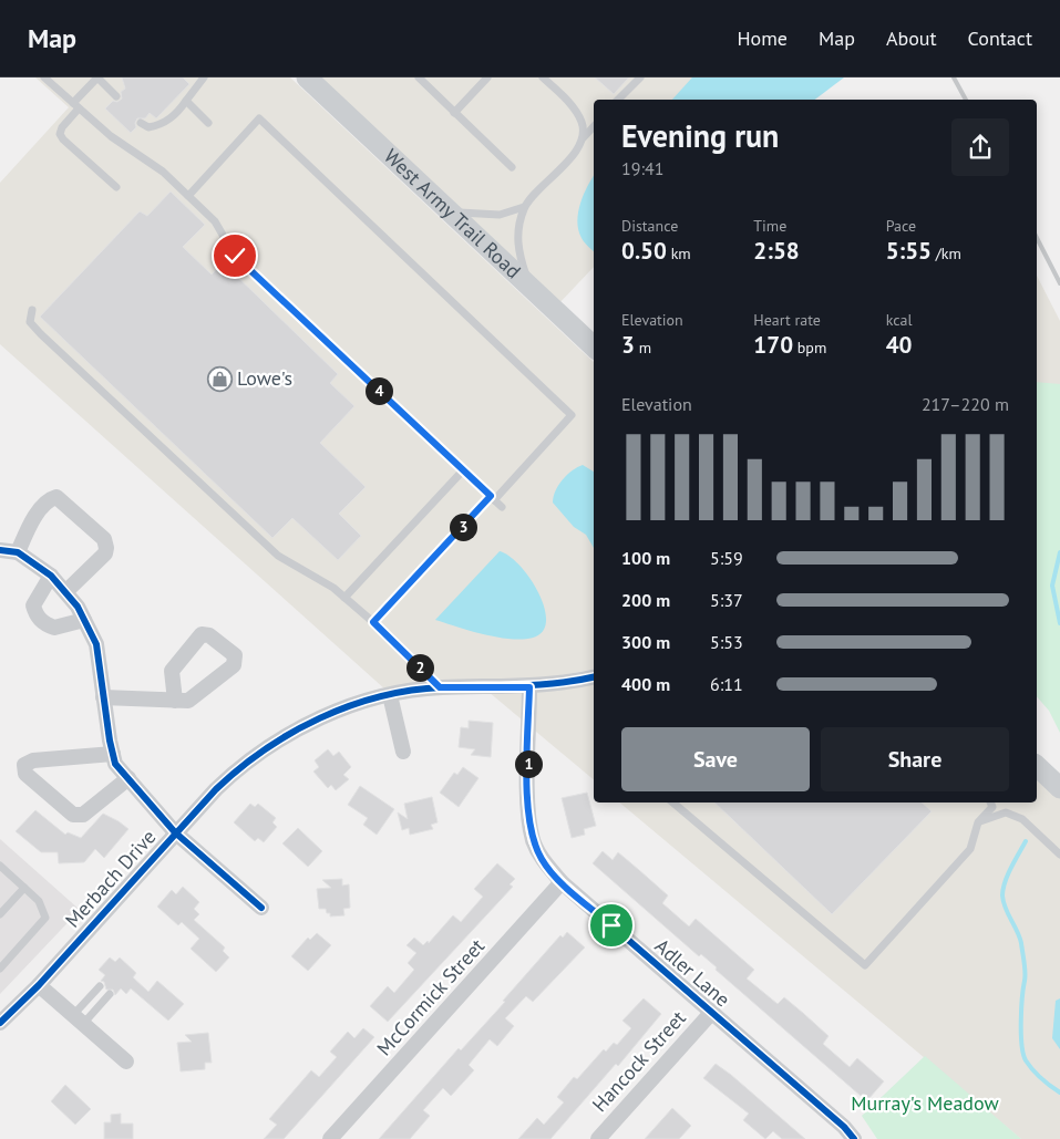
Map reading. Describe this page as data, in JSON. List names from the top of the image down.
{
  "streets": {
    "main road": ["West Army Trail Road"],
    "street": [
      "Merbach Drive",
      "Adler Lane",
      "McCormick Street",
      "Hancock Street"
    ]
  },
  "crossings": [
    ["Merbach Drive", "Adler Lane"],
    ["Adler Lane", "McCormick Street"],
    ["Adler Lane", "Hancock Street"]
  ],
  "parks": ["Murray's Meadow"],
  "places": {
    "shop": ["Lowe's"]
  },
  "page": {
    "header": "Map",
    "nav": [
      "Home",
      "Map",
      "About",
      "Contact"
    ],
    "heading": ["Evening run", "19:41"],
    "stats": [
      ["Distance", "0.50 km"],
      ["Time", "2:58"],
      ["Pace", "5:55 /km"],
      ["Elevation", "3 m"],
      ["Heart rate", "170 bpm"],
      ["kcal", "40"]
    ],
    "pins": [
      "4",
      "3",
      "2",
      "1"
    ],
    "chart": ["Elevation", "217–220 m"],
    "list": [
      {
        "name": "100 m",
        "note": "5:59"
      },
      {
        "name": "200 m",
        "note": "5:37"
      },
      {
        "name": "300 m",
        "note": "5:53"
      },
      {
        "name": "400 m",
        "note": "6:11"
      }
    ],
    "buttons": ["Save", "Share"]
  }
}
